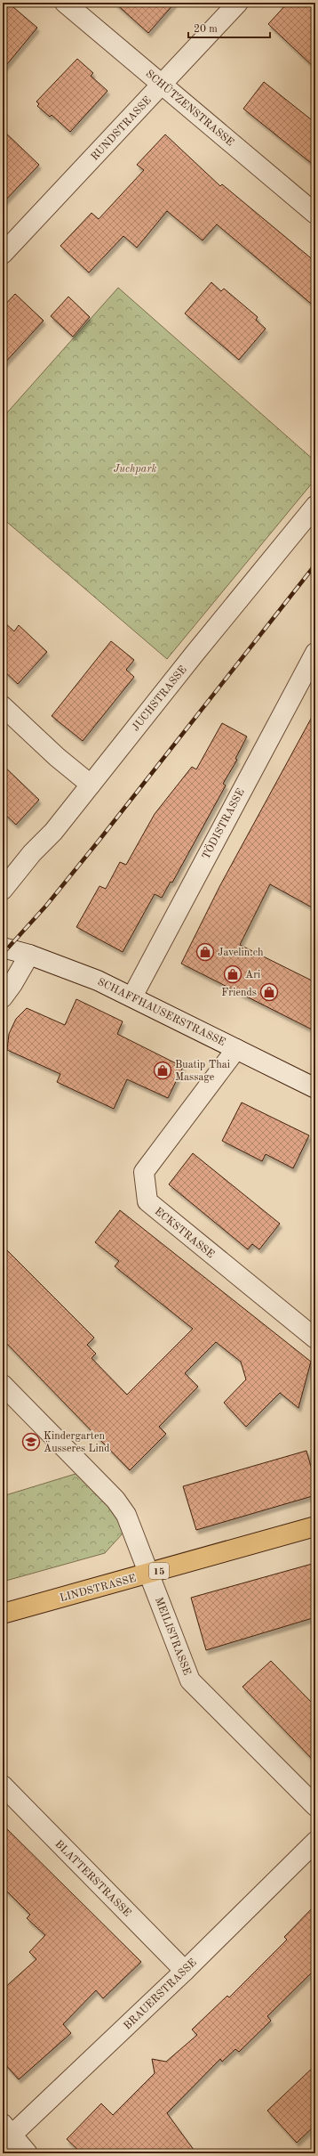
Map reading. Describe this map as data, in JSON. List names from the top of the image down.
{
  "streets": {
    "main road": ["15", "LINDSTRASSE"],
    "street": [
      "SCHÜTZENSTRASSE",
      "RUNDSTRASSE",
      "JUCHSTRASSE",
      "TÖDISTRASSE",
      "SCHAFFHAUSERSTRASSE",
      "ECKSTRASSE",
      "MEILISTRASSE",
      "BLATTERSTRASSE",
      "BRAUERSTRASSE"
    ]
  },
  "crossings": [
    ["SCHÜTZENSTRASSE", "RUNDSTRASSE"],
    ["TÖDISTRASSE", "SCHAFFHAUSERSTRASSE"],
    ["SCHAFFHAUSERSTRASSE", "ECKSTRASSE"],
    ["LINDSTRASSE", "MEILISTRASSE"],
    ["BLATTERSTRASSE", "BRAUERSTRASSE"]
  ],
  "parks": ["Juchpark"],
  "places": {
    "shop": [
      "Javelin.ch",
      "Ari",
      "Friends",
      "Buatip Thai Massage"
    ],
    "school or university": ["Kindergarten Äusseres Lind"]
  },
  "scale_bar": "20 m"
}
